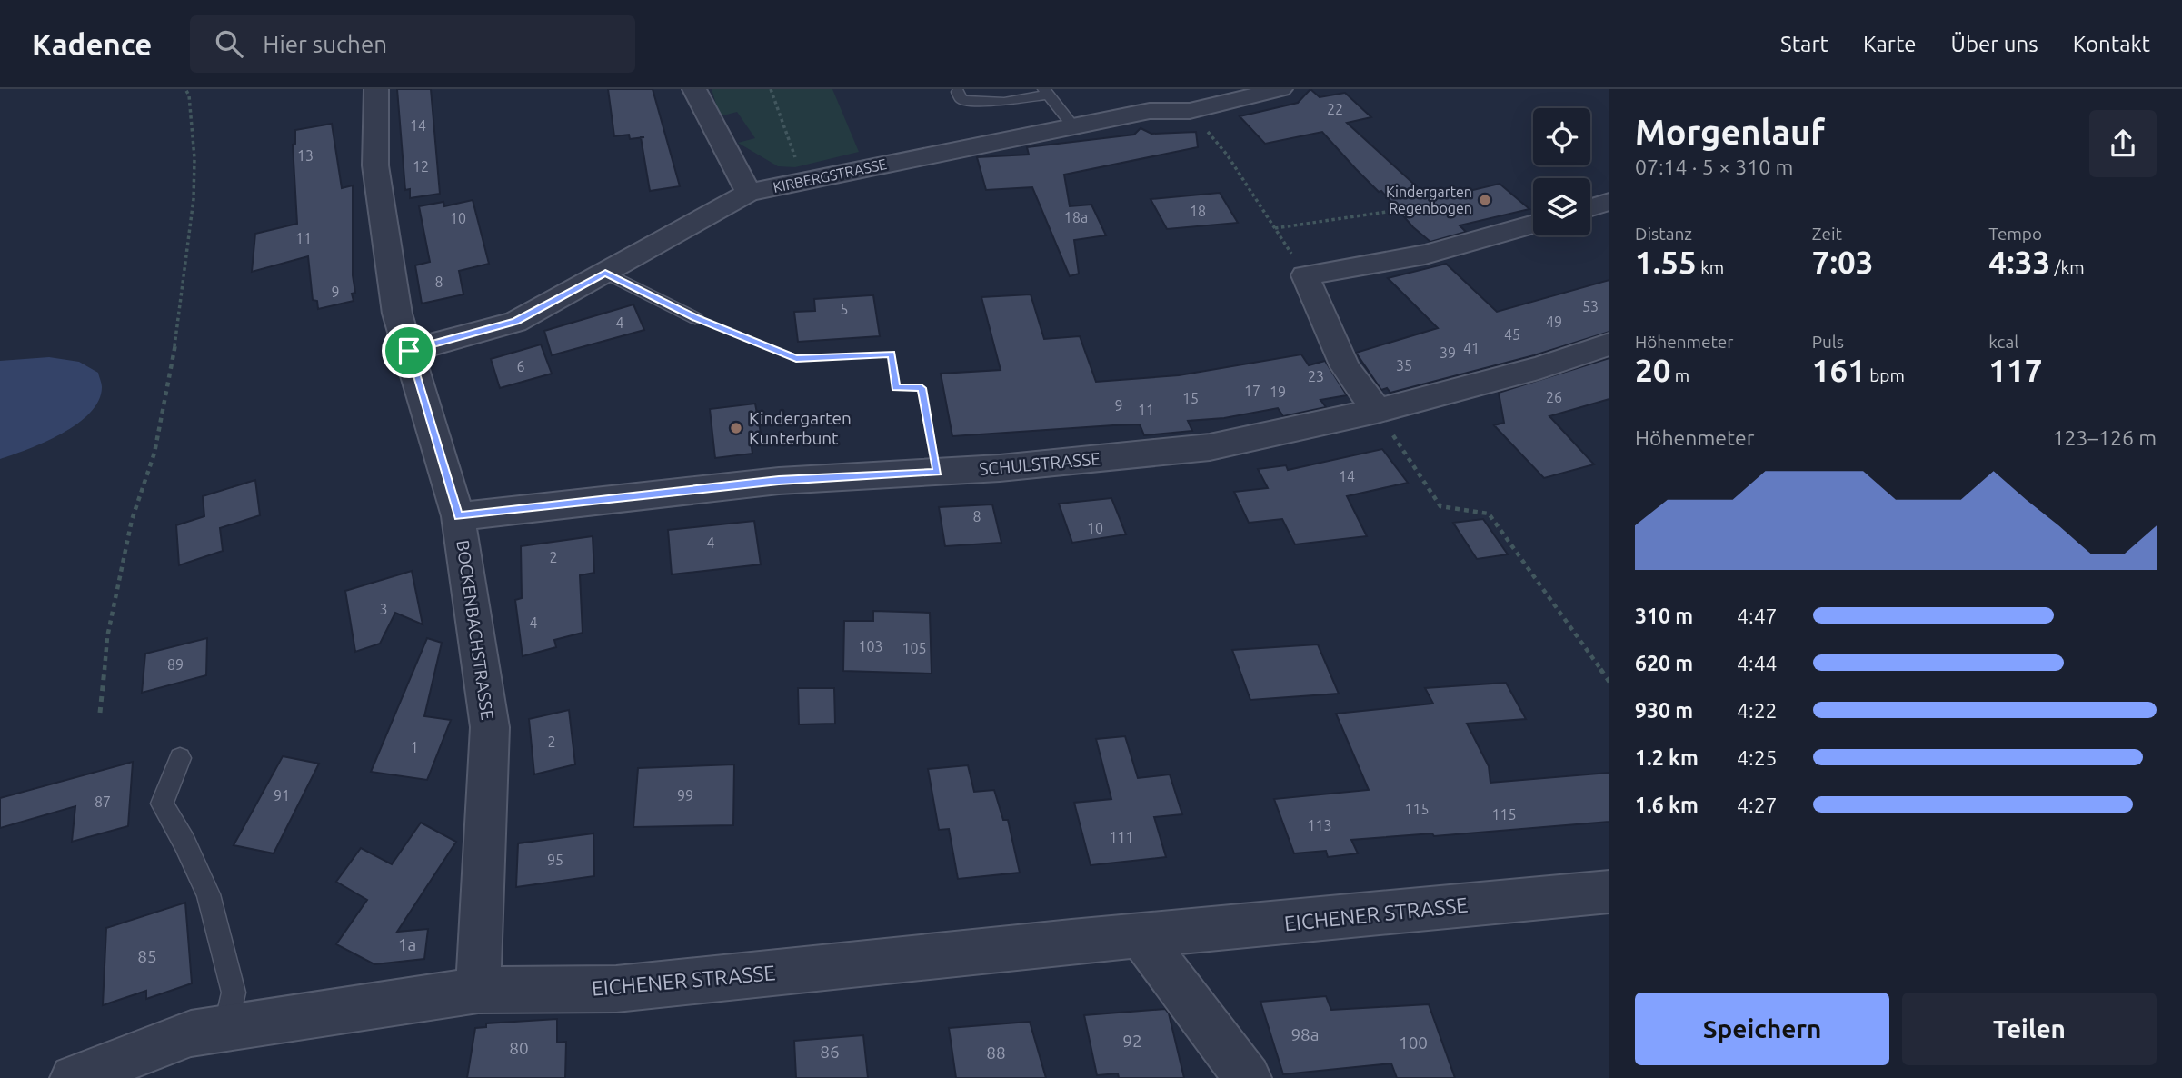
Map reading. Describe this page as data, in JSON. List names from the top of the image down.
{
  "streets": {
    "street": [
      "KIRBERGSTRASSE",
      "SCHULSTRASSE",
      "BOCKENBACHSTRASSE",
      "EICHENER STRASSE"
    ]
  },
  "crossings": [
    ["KIRBERGSTRASSE", "BOCKENBACHSTRASSE"],
    ["SCHULSTRASSE", "BOCKENBACHSTRASSE"],
    ["BOCKENBACHSTRASSE", "EICHENER STRASSE"]
  ],
  "places": ["Kindergarten Regenbogen", "Kindergarten Kunterbunt"],
  "house_numbers": [
    "22",
    "14",
    "13",
    "12",
    "18",
    "18a",
    "10",
    "11",
    "8",
    "9",
    "53",
    "5",
    "49",
    "4",
    "45",
    "41",
    "39",
    "35",
    "6",
    "23",
    "17",
    "19",
    "26",
    "15",
    "9",
    "11",
    "14",
    "8",
    "10",
    "4",
    "2",
    "3",
    "4",
    "103",
    "105",
    "89",
    "2",
    "1",
    "91",
    "99",
    "87",
    "115",
    "115",
    "113",
    "111",
    "95",
    "1a",
    "85",
    "98a",
    "92",
    "100",
    "80",
    "86",
    "88"
  ],
  "page": {
    "header": "Kadence",
    "search": "Hier suchen",
    "nav": [
      "Start",
      "Karte",
      "Über uns",
      "Kontakt"
    ],
    "heading": ["Morgenlauf", "07:14 · 5 × 310 m"],
    "stats": [
      ["Distanz", "1.55 km"],
      ["Zeit", "7:03"],
      ["Tempo", "4:33 /km"],
      ["Höhenmeter", "20 m"],
      ["Puls", "161 bpm"],
      ["kcal", "117"]
    ],
    "chart": ["Höhenmeter", "123–126 m"],
    "list": [
      {
        "name": "310 m",
        "note": "4:47"
      },
      {
        "name": "620 m",
        "note": "4:44"
      },
      {
        "name": "930 m",
        "note": "4:22"
      },
      {
        "name": "1.2 km",
        "note": "4:25"
      },
      {
        "name": "1.6 km",
        "note": "4:27"
      }
    ],
    "buttons": ["Speichern", "Teilen"]
  }
}
